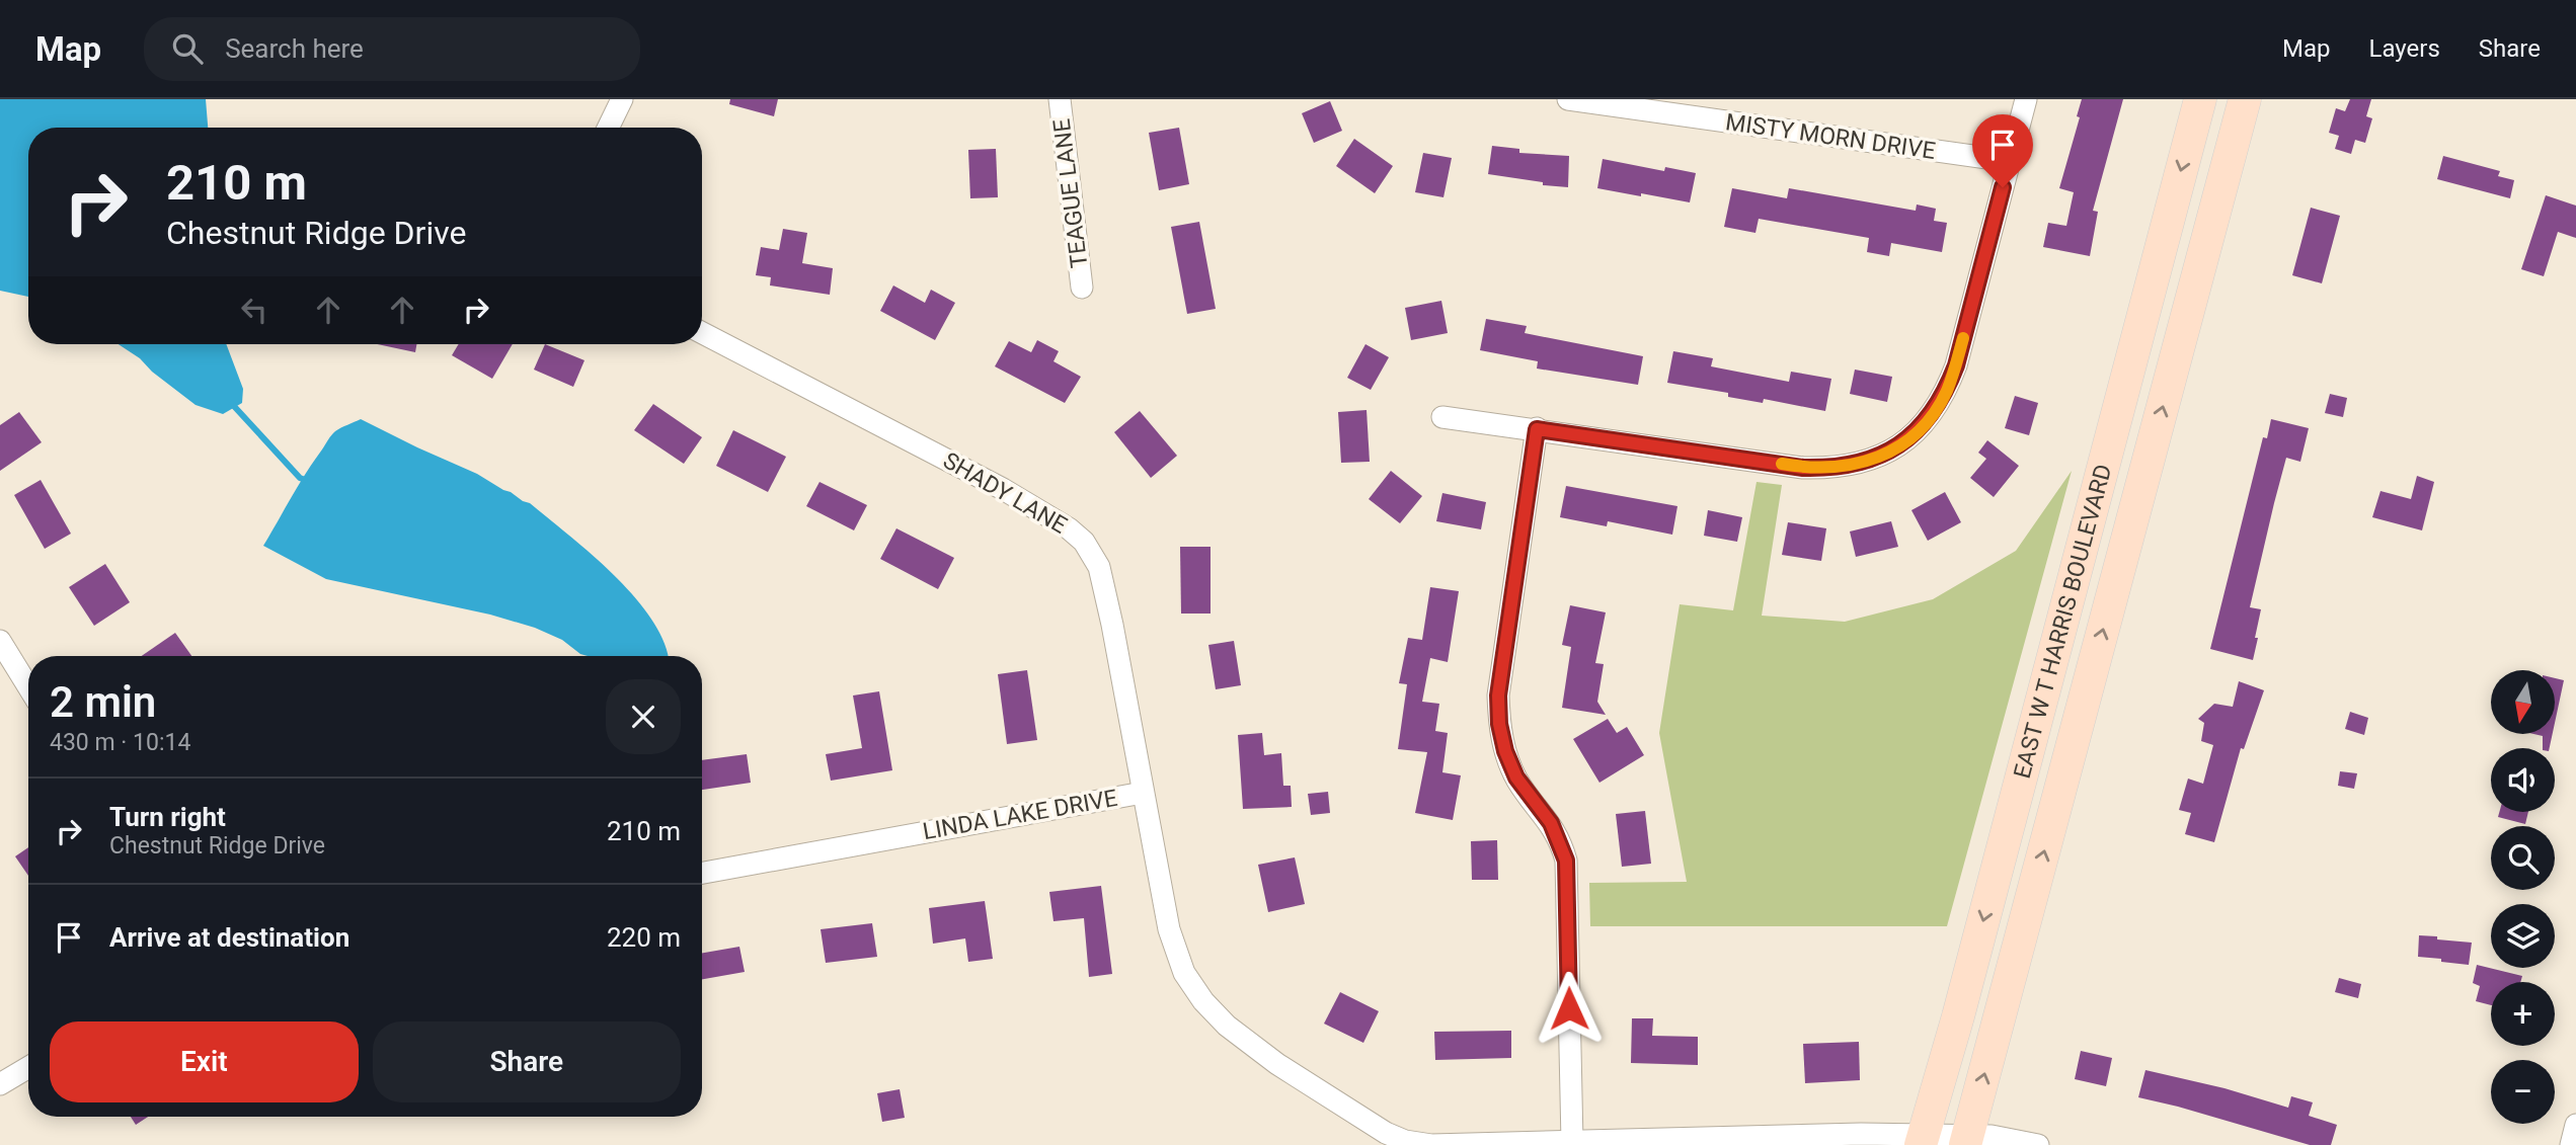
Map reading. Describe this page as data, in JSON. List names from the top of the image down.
{
  "streets": {
    "main road": ["EAST W T HARRIS BOULEVARD"],
    "street": [
      "MISTY MORN DRIVE",
      "TEAGUE LANE",
      "SHADY LANE",
      "LINDA LAKE DRIVE"
    ]
  },
  "crossings": [
    ["SHADY LANE", "LINDA LAKE DRIVE"],
    ["EAST W T HARRIS BOULEVARD", "LINDA LAKE DRIVE"]
  ],
  "north": "bottom",
  "page": {
    "header": "Map",
    "search": "Search here",
    "nav": ["Map", "Layers", "Share"],
    "turn": ["210 m", "Chestnut Ridge Drive"],
    "heading": ["2 min", "430 m · 10:14"],
    "map_buttons": ["+", "−"],
    "list": [
      {
        "name": "Turn right",
        "note": "Chestnut Ridge Drive",
        "value": "210 m"
      },
      {
        "name": "Arrive at destination",
        "value": "220 m"
      }
    ],
    "buttons": ["Exit", "Share"]
  }
}
